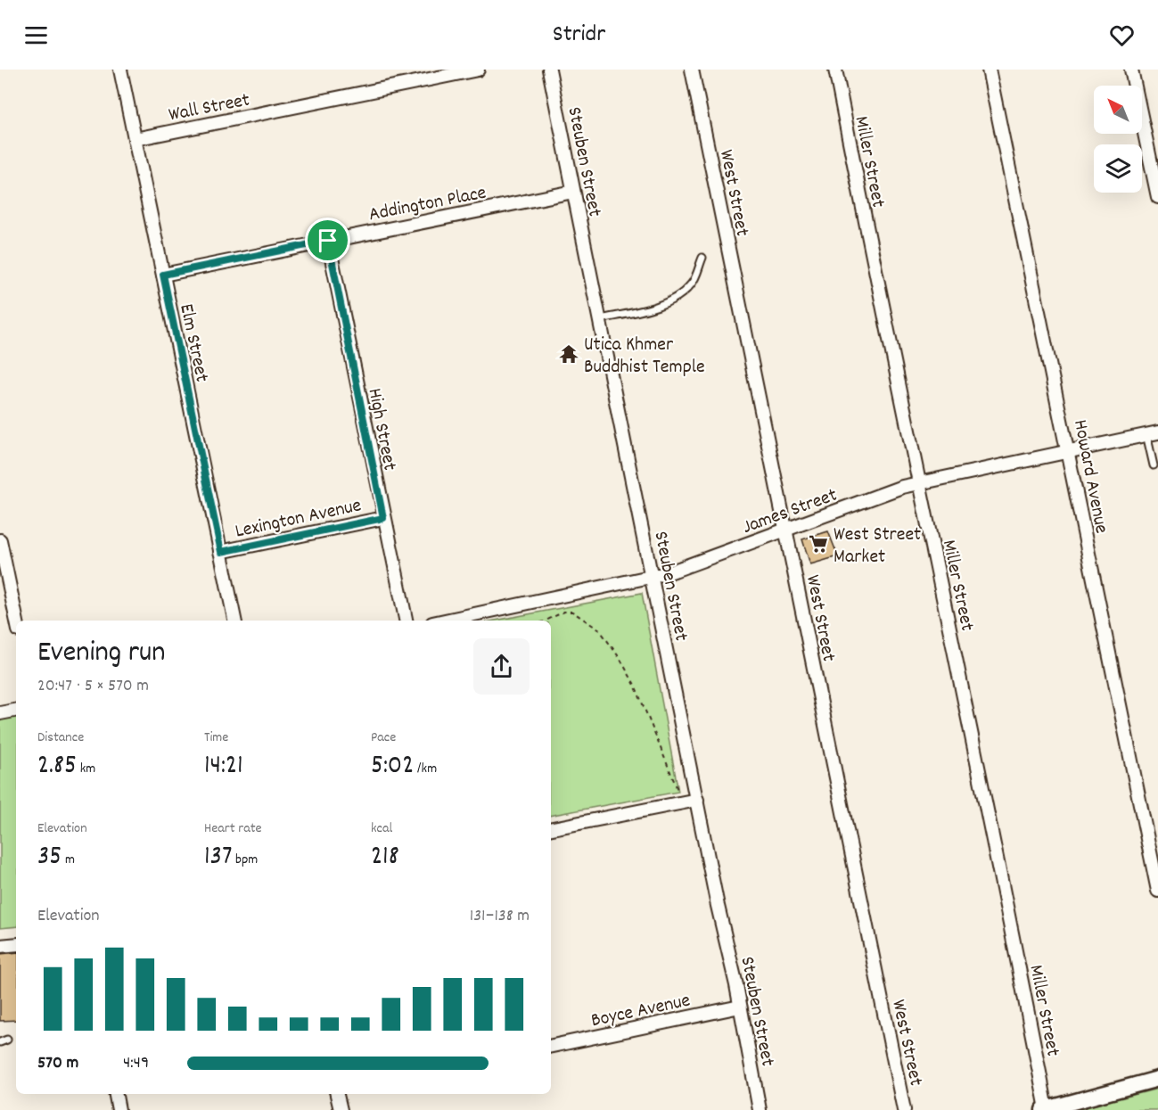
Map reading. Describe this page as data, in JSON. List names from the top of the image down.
{
  "streets": {
    "street": [
      "Wall Street",
      "Steuben Street",
      "Miller Street",
      "West Street",
      "Addington Place",
      "Elm Street",
      "High Street",
      "Howard Avenue",
      "James Street",
      "Lexington Avenue",
      "Boyce Avenue"
    ]
  },
  "crossings": [
    ["Wall Street", "Elm Street"],
    ["Steuben Street", "Addington Place"],
    ["Steuben Street", "James Street"],
    ["Steuben Street", "Boyce Avenue"],
    ["Miller Street", "James Street"],
    ["West Street", "James Street"],
    ["Addington Place", "Elm Street"],
    ["Addington Place", "High Street"],
    ["Elm Street", "Lexington Avenue"],
    ["High Street", "Lexington Avenue"],
    ["Howard Avenue", "James Street"]
  ],
  "places": {
    "temple": ["Utica Khmer Buddhist Temple"],
    "supermarket": ["West Street Market"]
  },
  "north": "top left",
  "page": {
    "header": "Stridr",
    "heading": ["Evening run", "20:47 · 5 × 570 m"],
    "stats": [
      ["Distance", "2.85 km"],
      ["Time", "14:21"],
      ["Pace", "5:02 /km"],
      ["Elevation", "35 m"],
      ["Heart rate", "137 bpm"],
      ["kcal", "218"]
    ],
    "chart": ["Elevation", "131–138 m"],
    "list": [
      {
        "name": "570 m",
        "note": "4:49"
      }
    ]
  }
}
